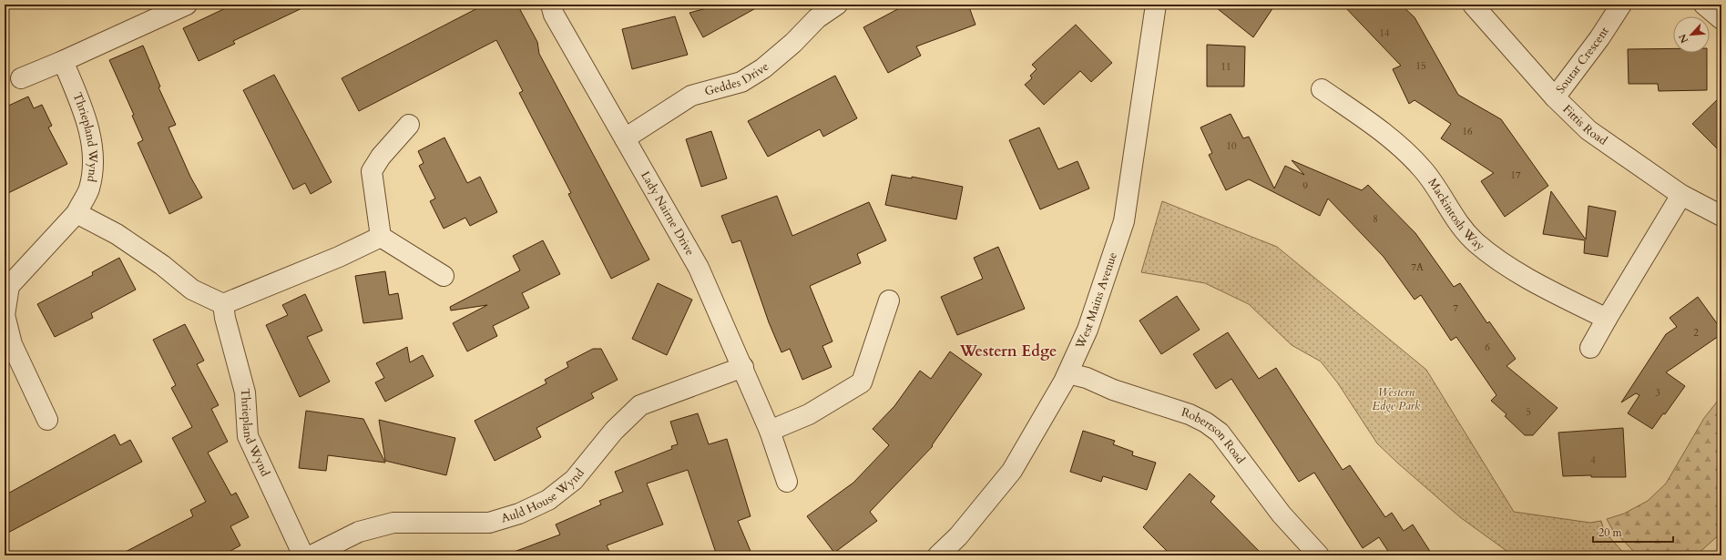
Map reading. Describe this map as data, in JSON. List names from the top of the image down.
{
  "streets": {
    "street": [
      "Soutar Crescent",
      "Geddes Drive",
      "Fittis Road",
      "Thriepland Wynd",
      "Lady Nairne Drive",
      "Mackintosh Way",
      "West Mains Avenue",
      "Robertson Road",
      "Auld House Wynd"
    ]
  },
  "crossings": [
    ["Soutar Crescent", "Fittis Road"],
    ["Geddes Drive", "Lady Nairne Drive"],
    ["Lady Nairne Drive", "Auld House Wynd"],
    ["West Mains Avenue", "Robertson Road"]
  ],
  "districts": ["Western Edge"],
  "parks": ["Western Edge Park"],
  "house_numbers": [
    "14",
    "15",
    "11",
    "16",
    "10",
    "17",
    "9",
    "8",
    "7A",
    "7",
    "2",
    "6",
    "3",
    "5",
    "4"
  ],
  "scale_bar": "20 m",
  "north": "bottom left"
}
